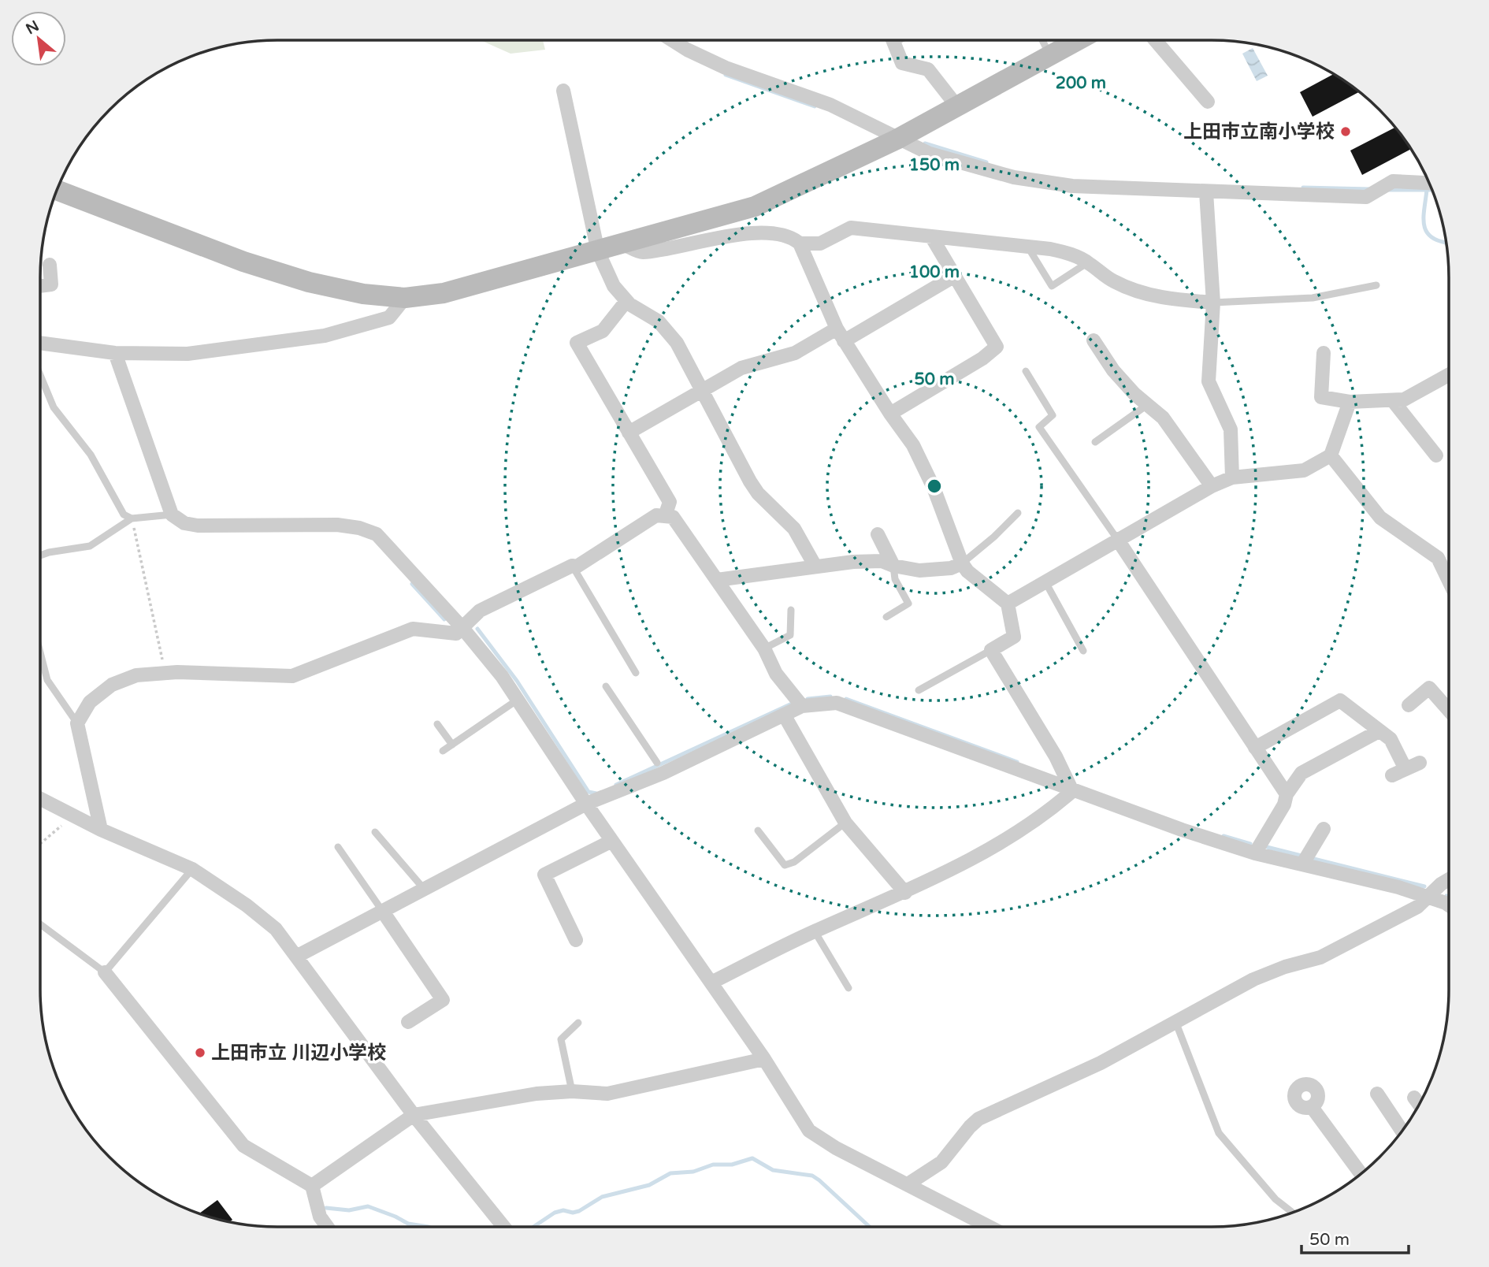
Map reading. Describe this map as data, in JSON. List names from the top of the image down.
{
  "places": ["上田市立南小学校", "上田市立 川辺小学校"],
  "scale_bar": "50 m",
  "north": "top left",
  "rings": [
    "200 m",
    "150 m",
    "100 m",
    "50 m"
  ]
}
